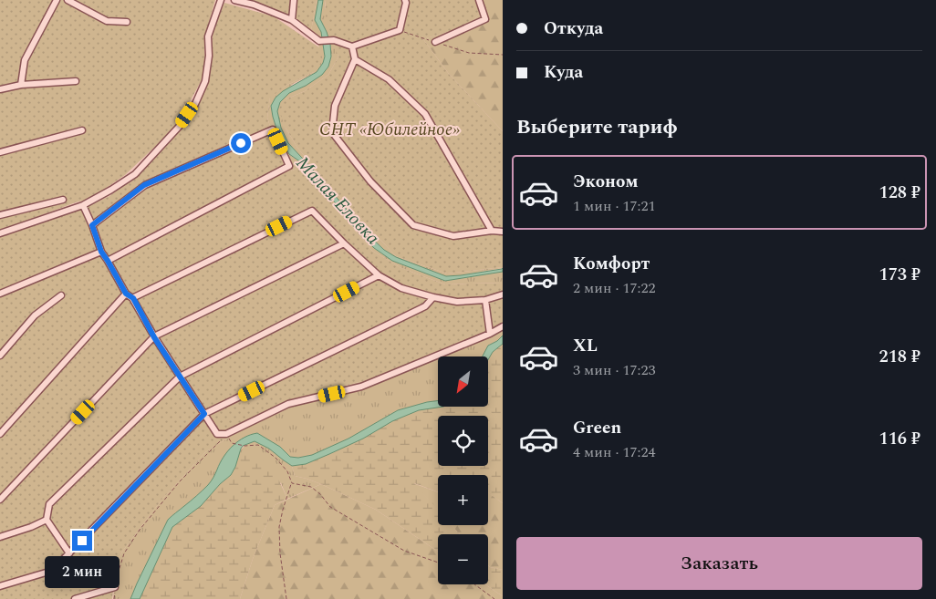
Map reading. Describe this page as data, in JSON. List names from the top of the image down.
{
  "water": ["Малая Еловка"],
  "parks": ["СНТ «Юбилейное»"],
  "north": "bottom left",
  "page": {
    "banner": ["Откуда", "Куда"],
    "heading": "Выберите тариф",
    "list": [
      {
        "name": "Эконом",
        "note": "1 мин · 17:21",
        "value": "128 ₽"
      },
      {
        "name": "Комфорт",
        "note": "2 мин · 17:22",
        "value": "173 ₽"
      },
      {
        "name": "XL",
        "note": "3 мин · 17:23",
        "value": "218 ₽"
      },
      {
        "name": "Green",
        "note": "4 мин · 17:24",
        "value": "116 ₽"
      }
    ],
    "map_buttons": ["+", "−"],
    "buttons": "Заказать",
    "bubble": "2 мин"
  }
}
